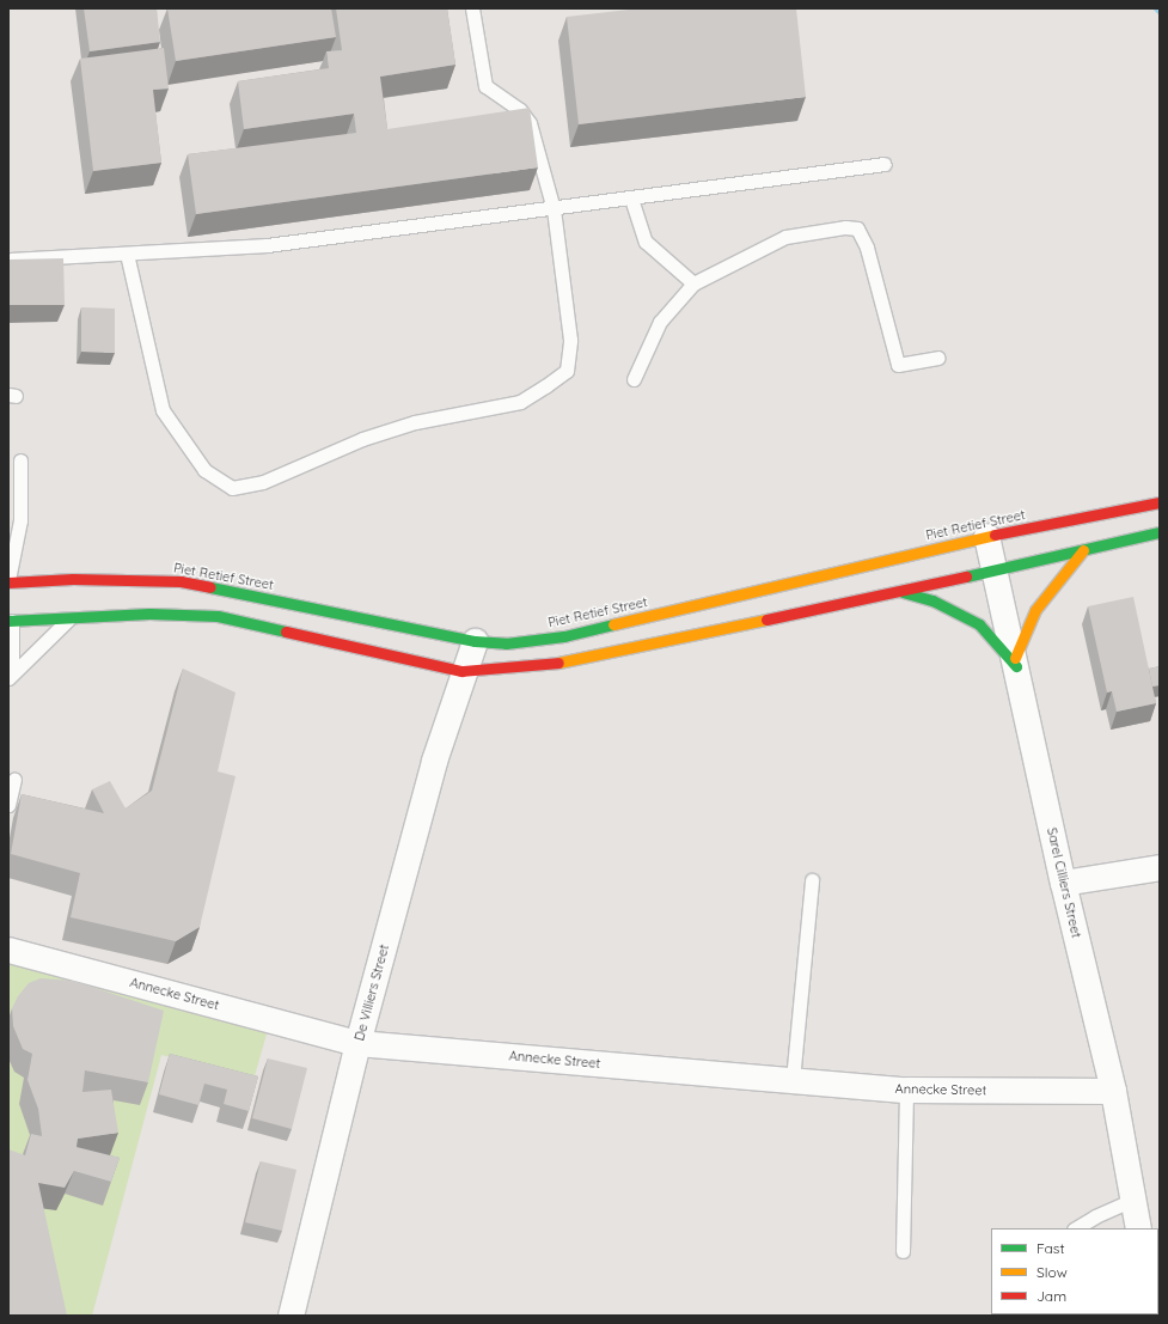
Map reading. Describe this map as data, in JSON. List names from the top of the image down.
{
  "streets": {
    "street": [
      "Piet Retief Street",
      "Sarel Cilliers Street",
      "De Villiers Street",
      "Annecke Street"
    ]
  },
  "crossings": [
    ["Piet Retief Street", "Sarel Cilliers Street"],
    ["Piet Retief Street", "De Villiers Street"],
    ["Sarel Cilliers Street", "Annecke Street"],
    ["De Villiers Street", "Annecke Street"]
  ],
  "legend": ["Fast", "Slow", "Jam"]
}
